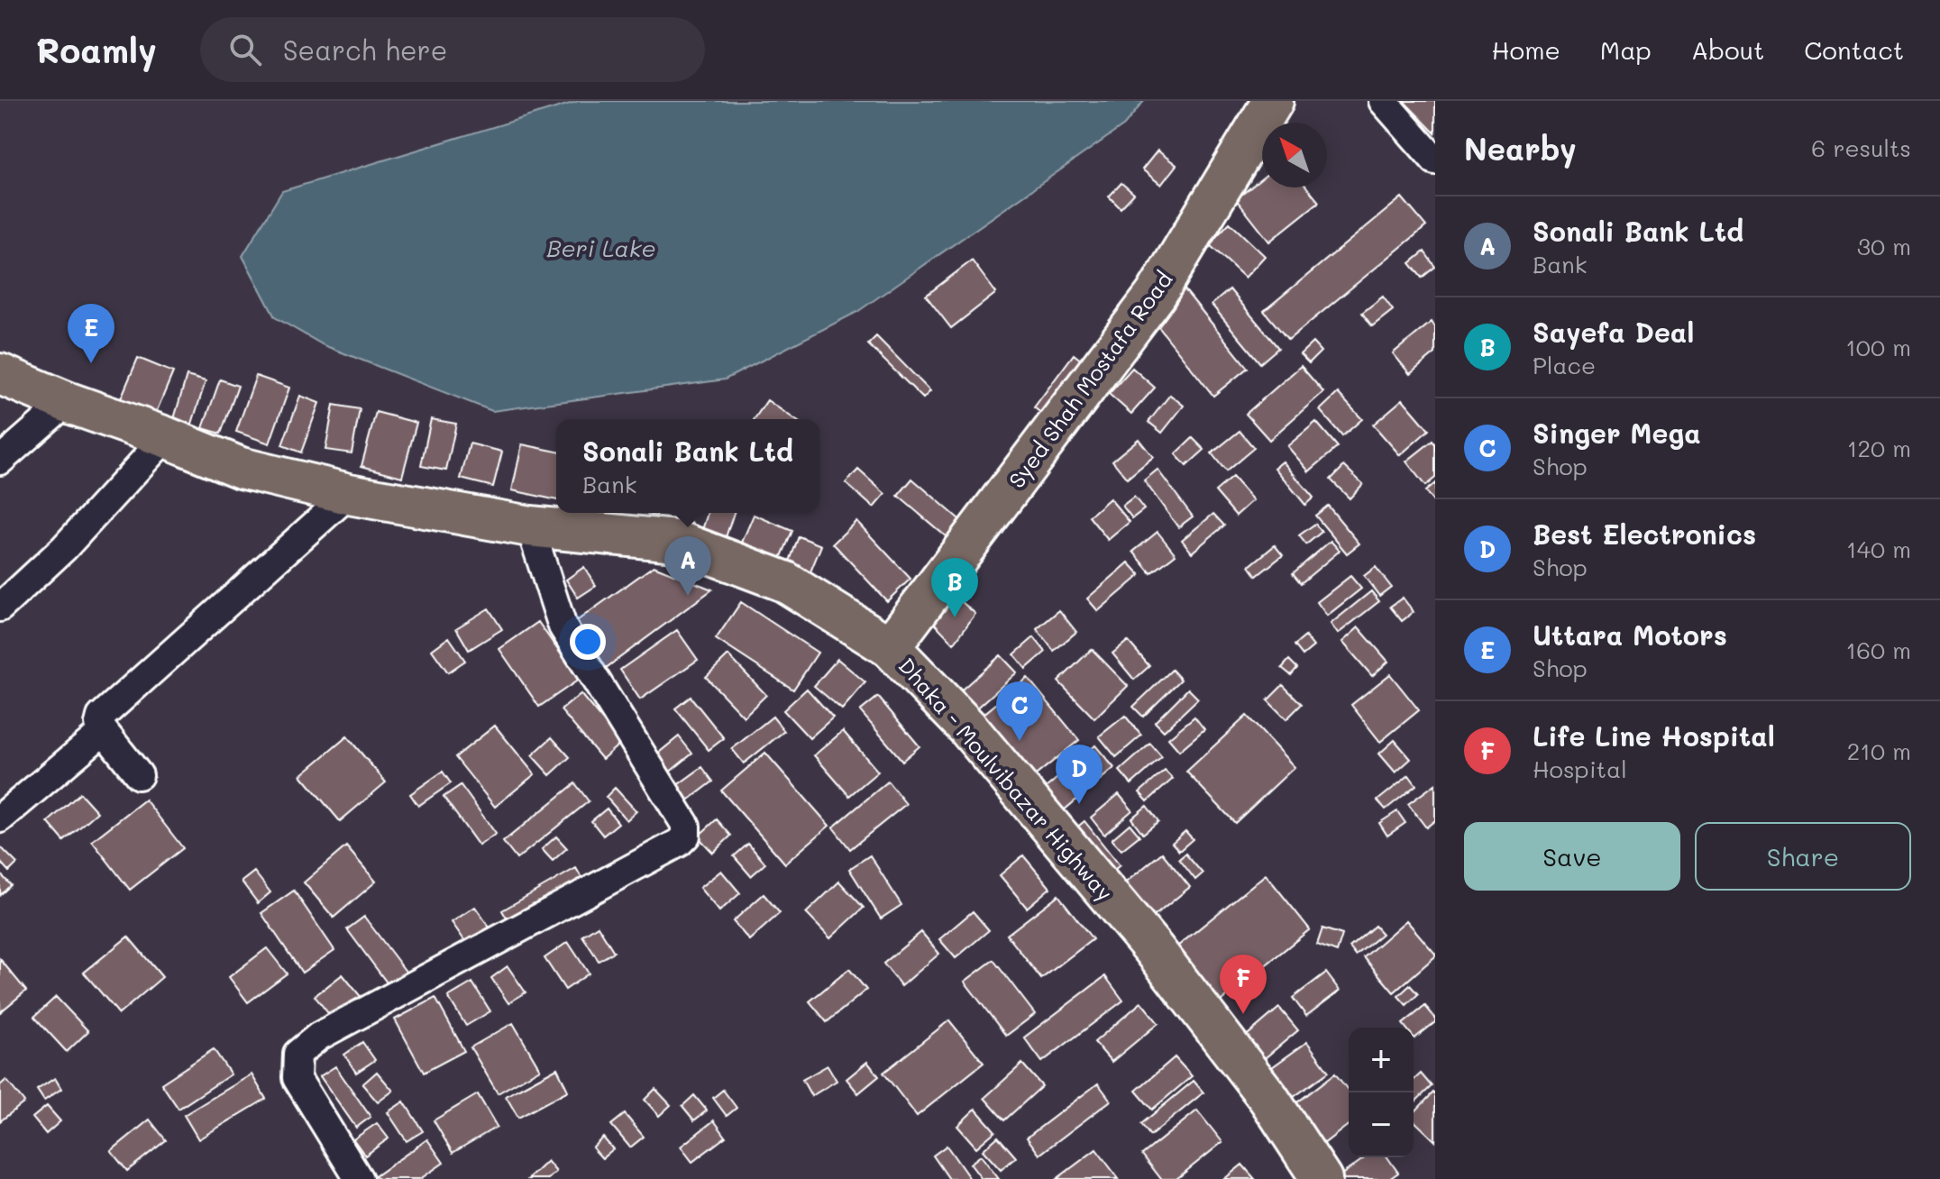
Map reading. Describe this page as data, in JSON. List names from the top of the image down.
{
  "streets": {
    "highway": ["Syed Shah Mostafa Road", "Dhaka - Moulvibazar Highway"]
  },
  "crossings": [
    ["Syed Shah Mostafa Road", "Dhaka - Moulvibazar Highway"]
  ],
  "water": ["Beri Lake"],
  "north": "top left",
  "page": {
    "header": "Roamly",
    "search": "Search here",
    "nav": [
      "Home",
      "Map",
      "About",
      "Contact"
    ],
    "heading": ["Nearby", "6 results"],
    "list": [
      {
        "mark": "A",
        "name": "Sonali Bank Ltd",
        "note": "Bank",
        "value": "30 m"
      },
      {
        "mark": "B",
        "name": "Sayefa Deal",
        "note": "Place",
        "value": "100 m"
      },
      {
        "mark": "C",
        "name": "Singer Mega",
        "note": "Shop",
        "value": "120 m"
      },
      {
        "mark": "D",
        "name": "Best Electronics",
        "note": "Shop",
        "value": "140 m"
      },
      {
        "mark": "E",
        "name": "Uttara Motors",
        "note": "Shop",
        "value": "160 m"
      },
      {
        "mark": "F",
        "name": "Life Line Hospital",
        "note": "Hospital",
        "value": "210 m"
      }
    ],
    "pins": [
      "E",
      "A",
      "B",
      "C",
      "D",
      "F"
    ],
    "popup": ["Sonali Bank Ltd", "Bank"],
    "buttons": ["Save", "Share"],
    "map_buttons": ["+", "−"]
  }
}
